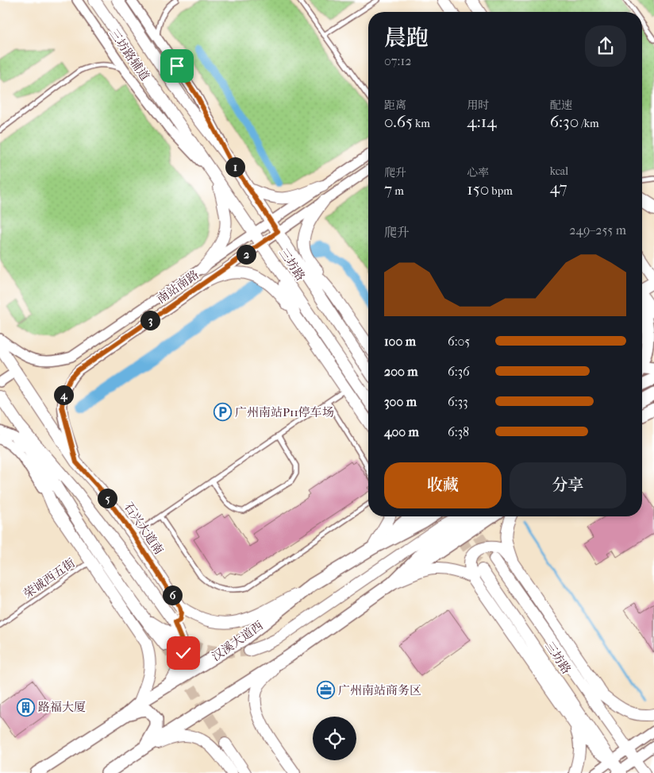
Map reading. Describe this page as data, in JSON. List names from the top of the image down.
{
  "streets": {
    "main road": ["三坊路", "石兴大道南", "汉溪大道西"],
    "street": ["三坊路辅道", "南站南路"],
    "lane": ["荣诚西五街"]
  },
  "crossings": [
    ["三坊路辅道", "三坊路"],
    ["三坊路", "南站南路"],
    ["南站南路", "石兴大道南"],
    ["石兴大道南", "汉溪大道西"]
  ],
  "places": {
    "parking": ["广州南站P11停车场"],
    "office": ["广州南站商务区"],
    "building": ["路福大厦"]
  },
  "page": {
    "heading": ["晨跑", "07:12"],
    "stats": [
      ["距离", "0.65 km"],
      ["用时", "4:14"],
      ["配速", "6:30 /km"],
      ["爬升", "7 m"],
      ["心率", "150 bpm"],
      ["kcal", "47"]
    ],
    "pins": [
      "1",
      "2",
      "3",
      "4",
      "5",
      "6"
    ],
    "chart": ["爬升", "249–255 m"],
    "list": [
      {
        "name": "100 m",
        "note": "6:05"
      },
      {
        "name": "200 m",
        "note": "6:36"
      },
      {
        "name": "300 m",
        "note": "6:33"
      },
      {
        "name": "400 m",
        "note": "6:38"
      }
    ],
    "buttons": ["收藏", "分享"]
  }
}
